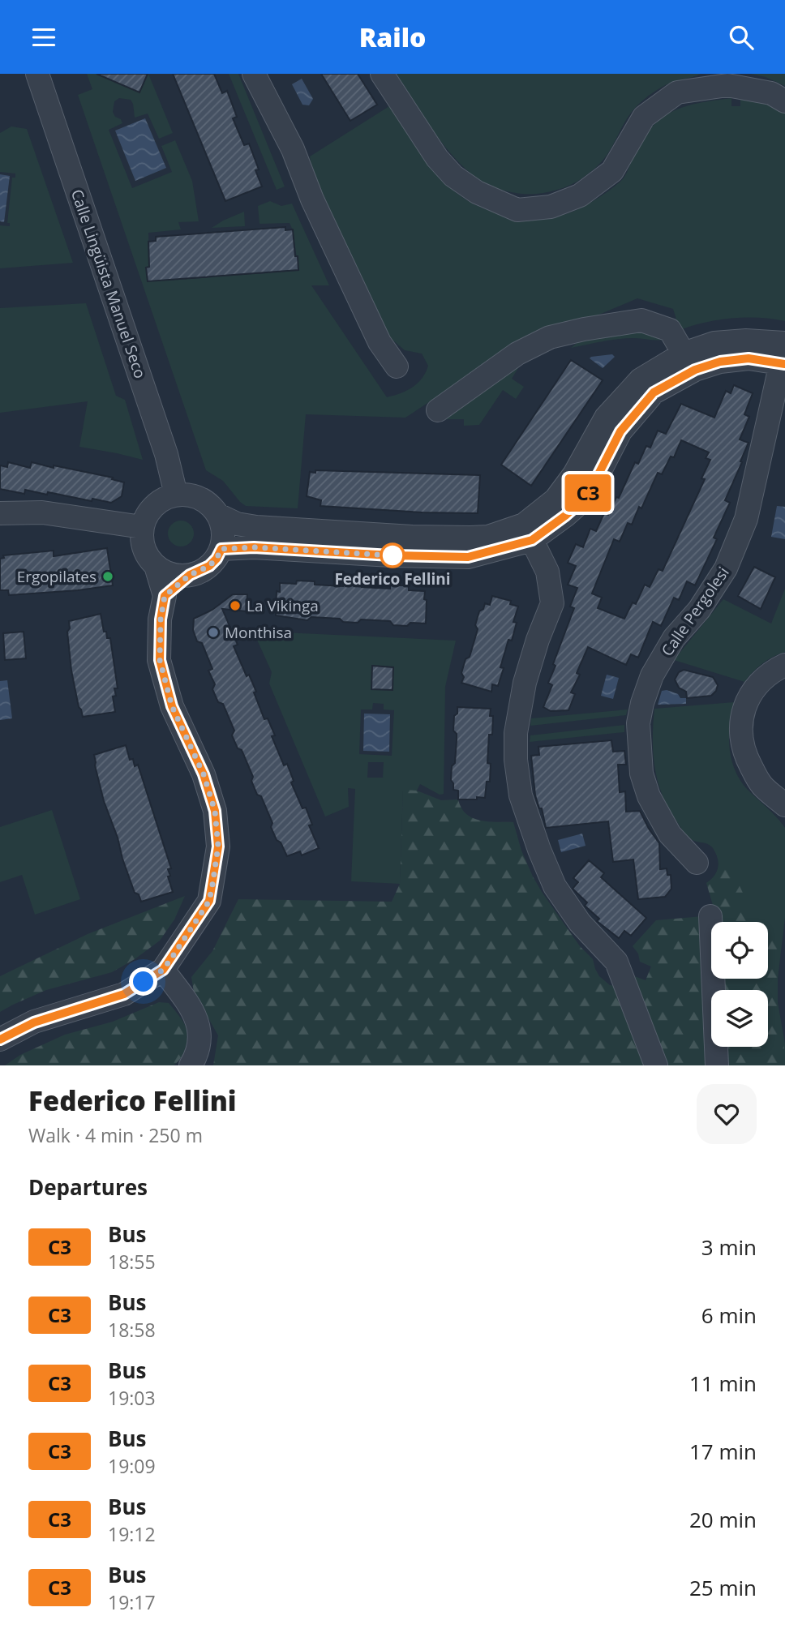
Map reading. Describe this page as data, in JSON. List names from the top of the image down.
{
  "streets": {
    "street": ["Calle Lingüista Manuel Seco", "Calle Pergolesi"]
  },
  "places": [
    "Federico Fellini",
    "Ergopilates",
    "La Vikinga",
    "Monthisa"
  ],
  "lines": ["bus line C3"],
  "page": {
    "header": "Railo",
    "on_map": "C3",
    "heading": [
      ["Federico Fellini", "Walk · 4 min · 250 m"],
      "Departures"
    ],
    "list": [
      {
        "mark": "C3",
        "name": "Bus",
        "note": "18:55",
        "value": "3 min"
      },
      {
        "mark": "C3",
        "name": "Bus",
        "note": "18:58",
        "value": "6 min"
      },
      {
        "mark": "C3",
        "name": "Bus",
        "note": "19:03",
        "value": "11 min"
      },
      {
        "mark": "C3",
        "name": "Bus",
        "note": "19:09",
        "value": "17 min"
      },
      {
        "mark": "C3",
        "name": "Bus",
        "note": "19:12",
        "value": "20 min"
      },
      {
        "mark": "C3",
        "name": "Bus",
        "note": "19:17",
        "value": "25 min"
      }
    ]
  }
}
